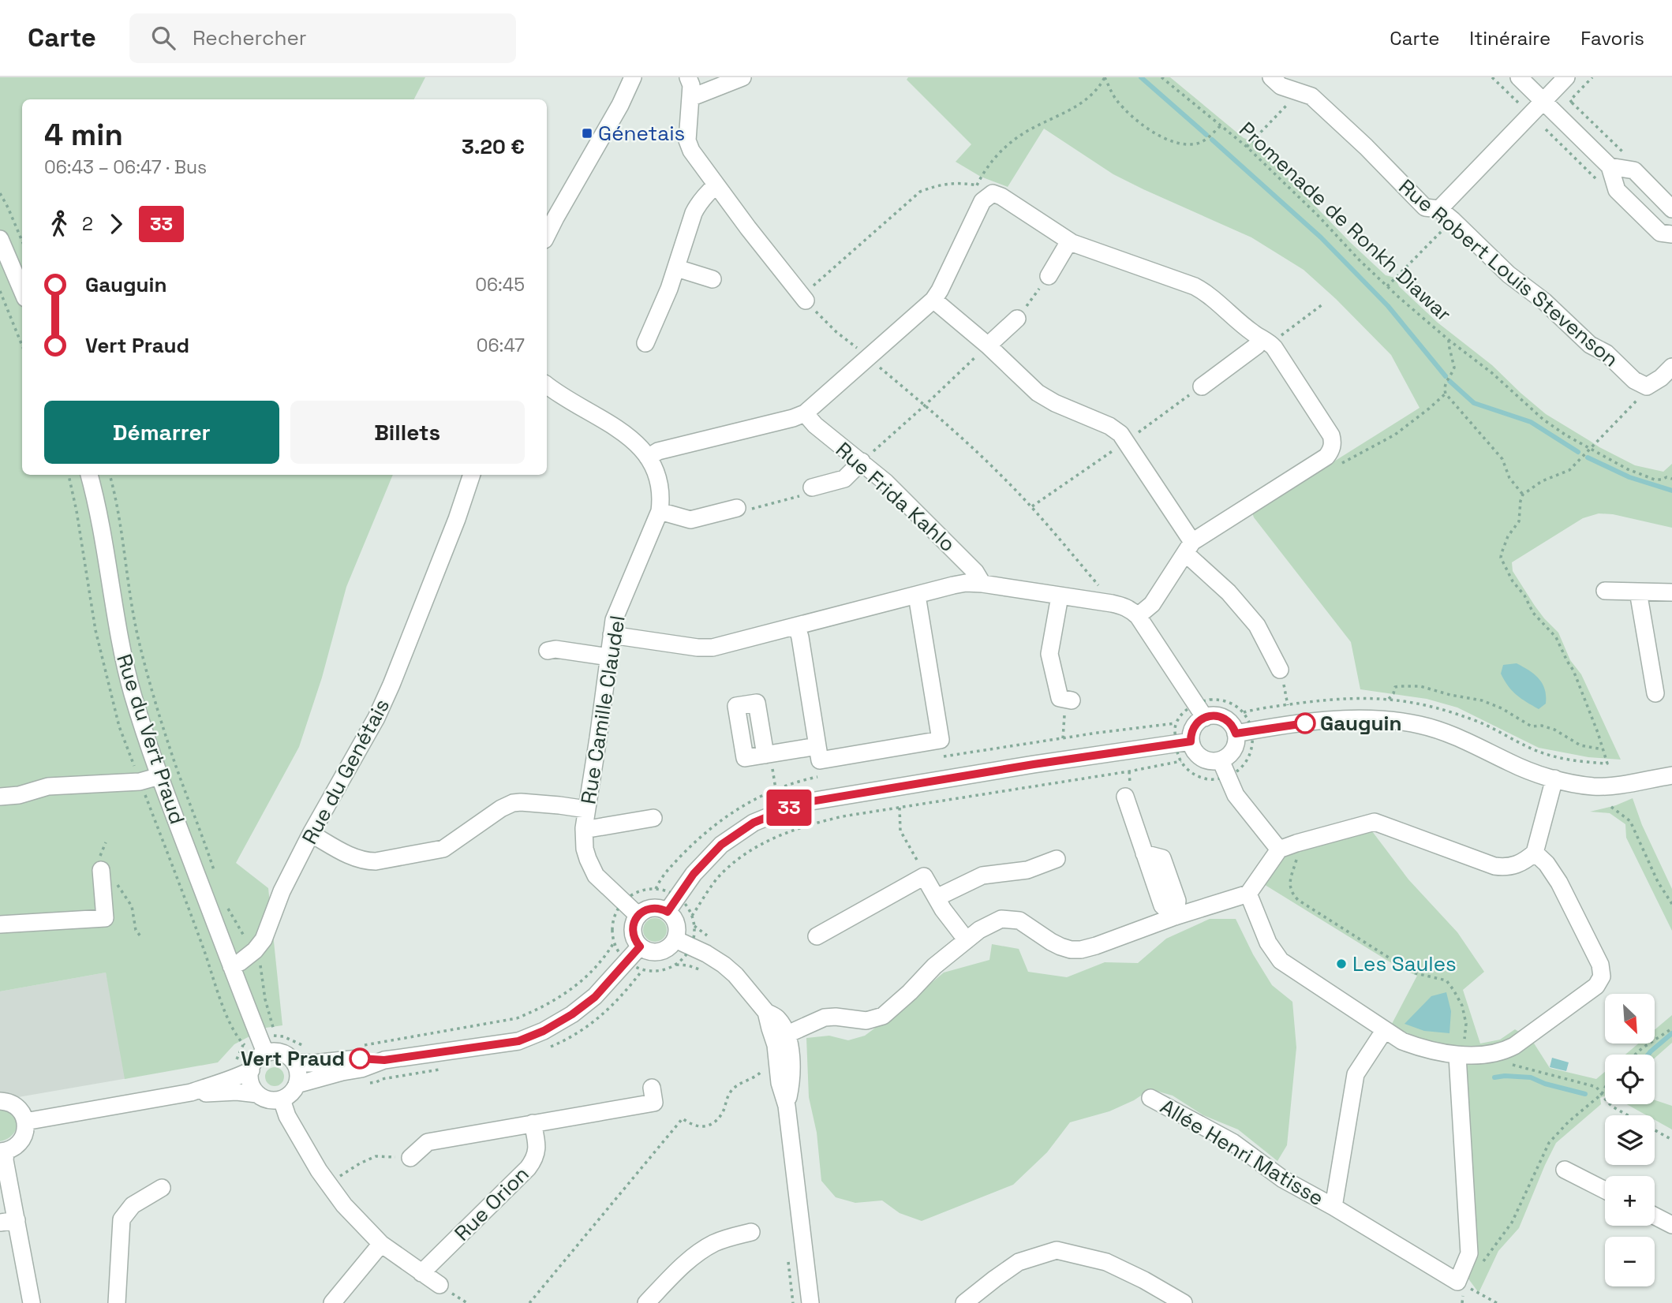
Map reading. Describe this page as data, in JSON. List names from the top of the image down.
{
  "streets": {
    "street": [
      "Rue Robert Louis Stevenson",
      "Rue Frida Kahlo",
      "Rue Camille Claudel",
      "Rue du Vert Praud",
      "Rue du Genétais",
      "Allée Henri Matisse",
      "Rue Orion"
    ],
    "path": ["Promenade de Ronkh Diawar"]
  },
  "crossings": [
    ["Rue du Vert Praud", "Rue du Genétais"]
  ],
  "places": {
    "transit": ["Génetais"],
    "other": ["Gauguin", "Les Saules", "Vert Praud"]
  },
  "lines": ["bus line 33"],
  "north": "bottom right",
  "page": {
    "header": "Carte",
    "search": "Rechercher",
    "nav": ["Carte", "Itinéraire", "Favoris"],
    "on_map": "33",
    "heading": ["4 min", "06:43 – 06:47 · Bus", "3.20 €"],
    "legs": ["2", "33"],
    "list": [
      {
        "name": "Gauguin",
        "value": "06:45"
      },
      {
        "name": "Vert Praud",
        "value": "06:47"
      }
    ],
    "buttons": ["Démarrer", "Billets"],
    "map_buttons": ["+", "−"]
  }
}
